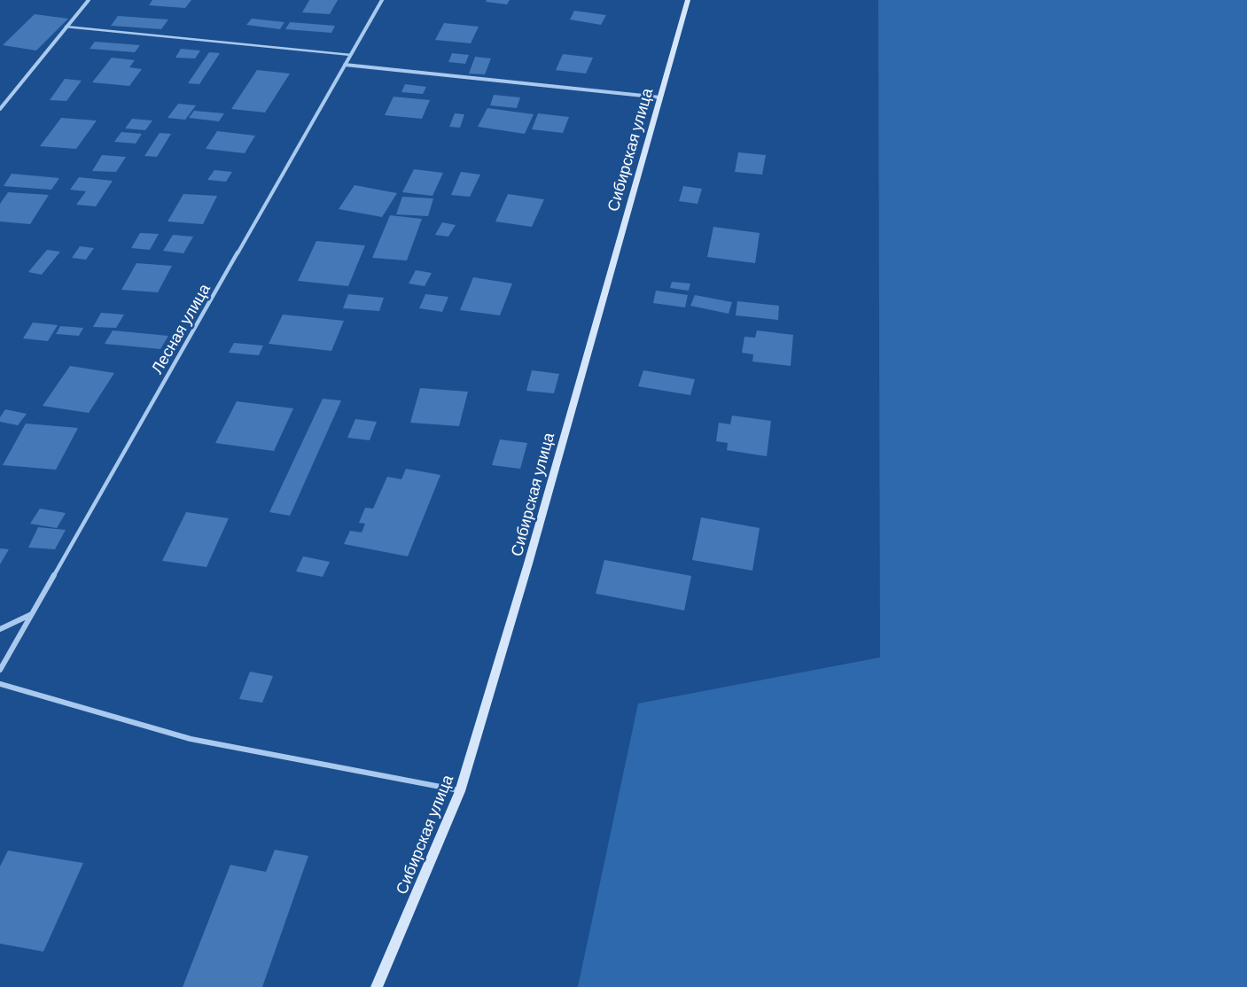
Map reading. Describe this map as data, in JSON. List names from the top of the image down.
{
  "streets": {
    "street": ["Сибирская улица", "Лесная улица"]
  }
}
